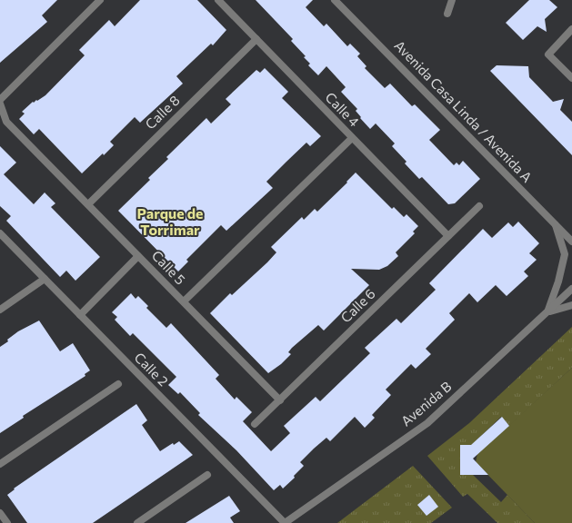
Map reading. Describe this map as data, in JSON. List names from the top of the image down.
{
  "streets": {
    "street": [
      "Calle 4",
      "Avenida Casa Linda / Avenida A",
      "Calle 8",
      "Calle 5",
      "Calle 6",
      "Calle 2",
      "Avenida B"
    ]
  },
  "crossings": [
    ["Calle 4", "Calle 8"],
    ["Calle 4", "Calle 6"],
    ["Calle 8", "Calle 5"],
    ["Calle 5", "Calle 6"],
    ["Calle 2", "Avenida B"]
  ],
  "districts": ["Parque de Torrimar"]
}
